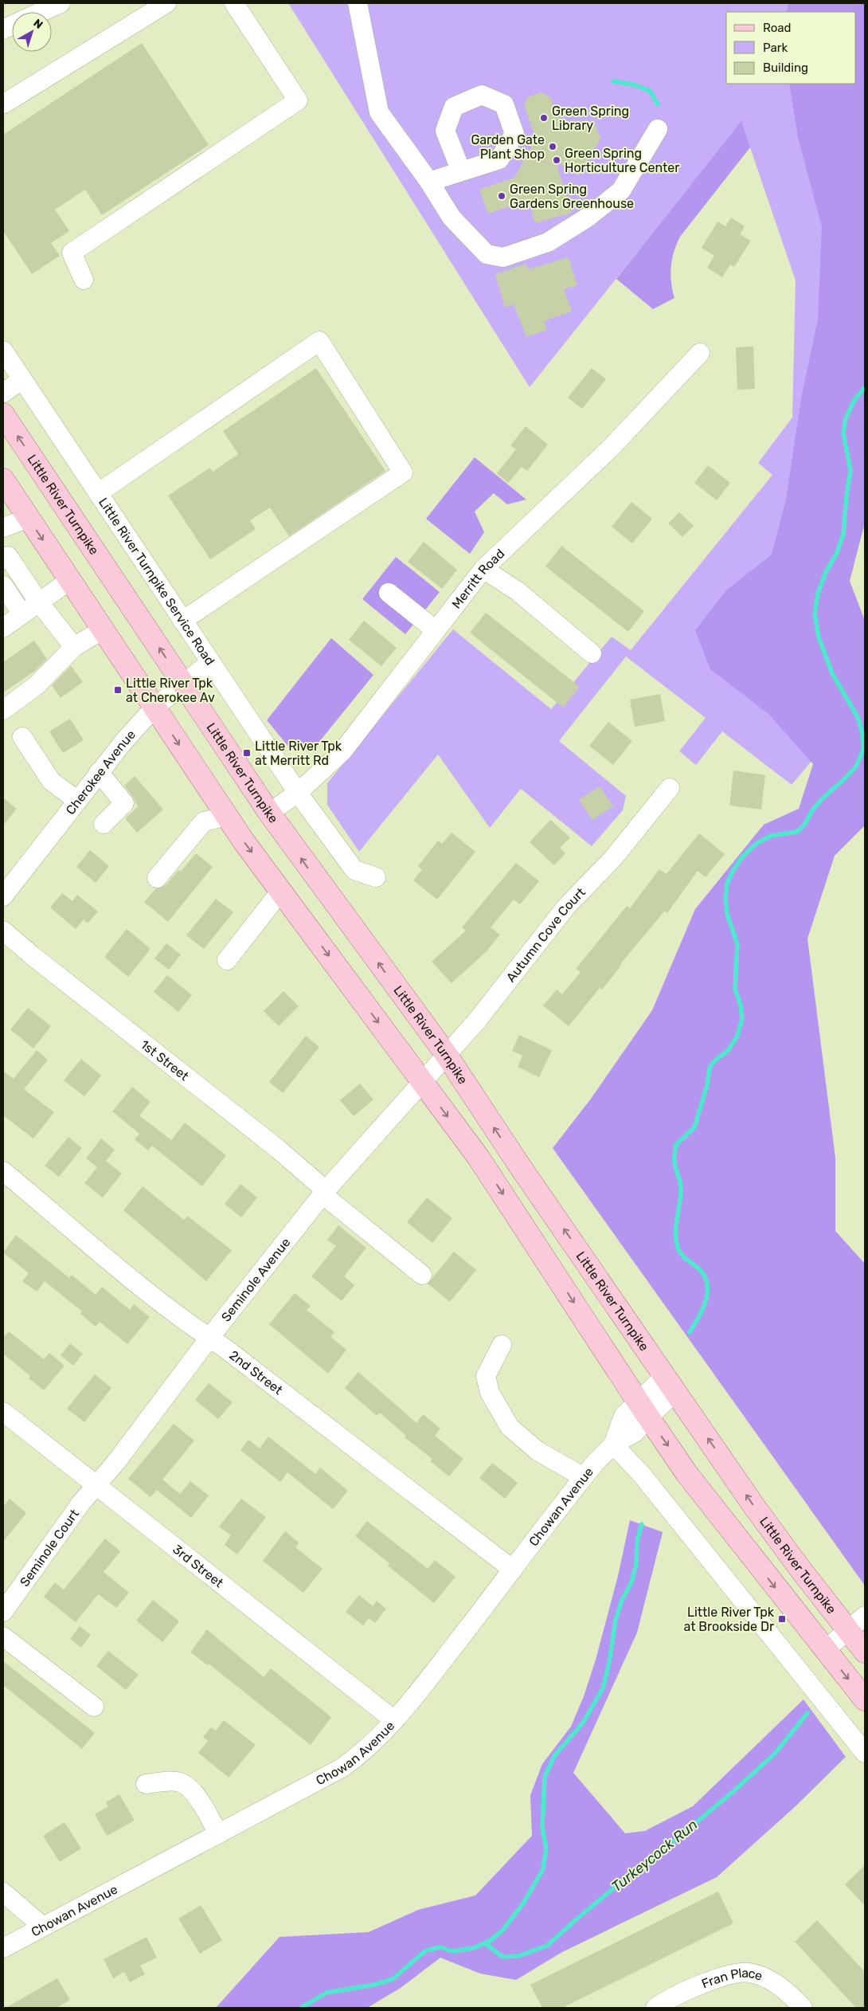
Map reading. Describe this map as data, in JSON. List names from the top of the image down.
{
  "streets": {
    "main road": ["Little River Turnpike"],
    "street": [
      "Merritt Road",
      "Little River Turnpike Service Road",
      "Cherokee Avenue",
      "Autumn Cove Court",
      "1st Street",
      "Seminole Avenue",
      "2nd Street",
      "Chowan Avenue",
      "Seminole Court",
      "3rd Street",
      "Fran Place"
    ]
  },
  "crossings": [
    ["Little River Turnpike", "Merritt Road"],
    ["Little River Turnpike", "Cherokee Avenue"],
    ["Little River Turnpike", "Autumn Cove Court"],
    ["Little River Turnpike", "Chowan Avenue"],
    ["Merritt Road", "Little River Turnpike Service Road"],
    ["Little River Turnpike Service Road", "Cherokee Avenue"],
    ["Autumn Cove Court", "Seminole Avenue"],
    ["1st Street", "Seminole Avenue"],
    ["Seminole Avenue", "2nd Street"],
    ["Seminole Avenue", "Seminole Court"],
    ["Seminole Avenue", "3rd Street"],
    ["2nd Street", "Chowan Avenue"],
    ["Chowan Avenue", "3rd Street"],
    ["Seminole Court", "3rd Street"]
  ],
  "water": ["Turkeycock Run"],
  "places": {
    "other": [
      "Green Spring Library",
      "Garden Gate Plant Shop",
      "Green Spring Horticulture Center",
      "Green Spring Gardens Greenhouse"
    ],
    "transit": ["Little River Tpk at Cherokee Av", "Little River Tpk at Merritt Rd", "Little River Tpk at Brookside Dr"]
  },
  "legend": ["Road", "Park", "Building"],
  "north": "top right"
}
